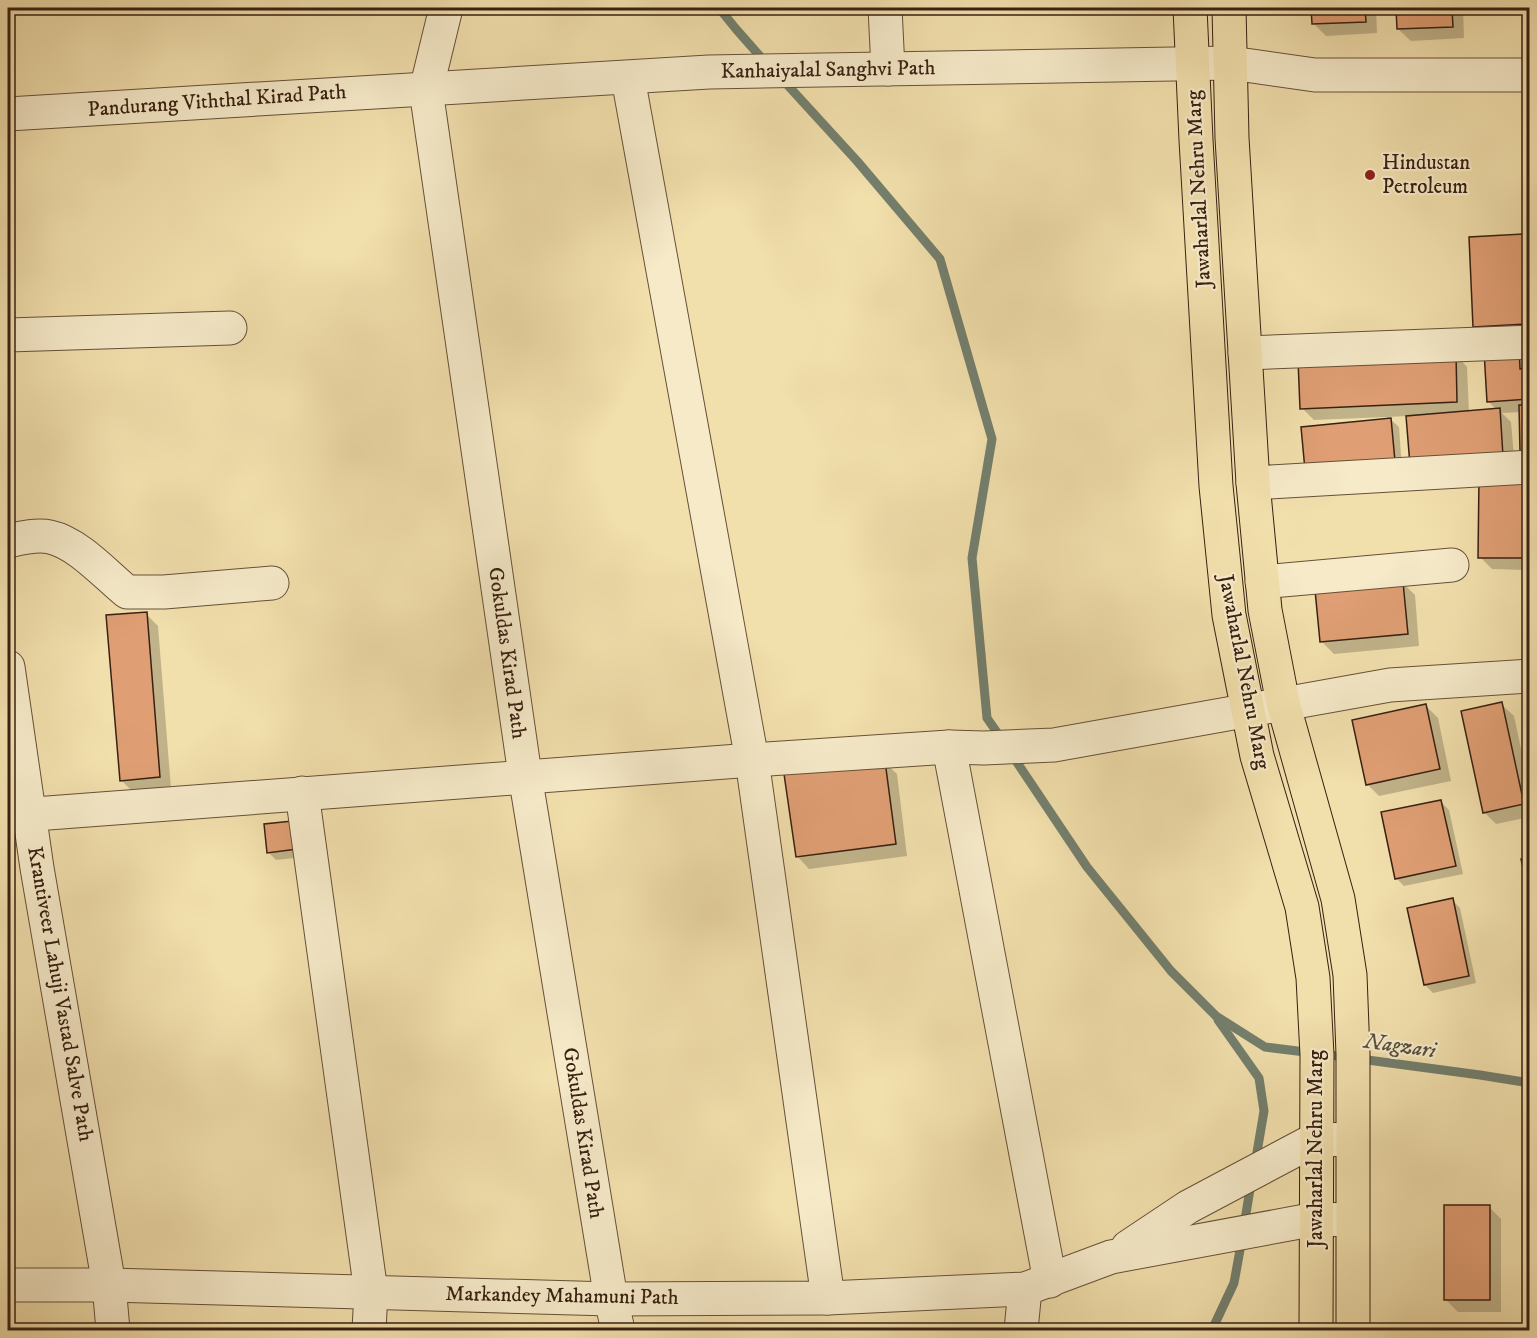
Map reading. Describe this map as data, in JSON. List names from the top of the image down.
{
  "streets": {
    "main road": ["Jawaharlal Nehru Marg"],
    "street": [
      "Kanhaiyalal Sanghvi Path",
      "Pandurang Viththal Kirad Path",
      "Gokuldas Kirad Path",
      "Krantiveer Lahuji Vastad Salve Path",
      "Markandey Mahamuni Path"
    ]
  },
  "crossings": [
    ["Kanhaiyalal Sanghvi Path", "Pandurang Viththal Kirad Path"],
    ["Kanhaiyalal Sanghvi Path", "Jawaharlal Nehru Marg"],
    ["Kanhaiyalal Sanghvi Path", "Gokuldas Kirad Path"],
    ["Pandurang Viththal Kirad Path", "Gokuldas Kirad Path"],
    ["Jawaharlal Nehru Marg", "Markandey Mahamuni Path"],
    ["Gokuldas Kirad Path", "Markandey Mahamuni Path"],
    ["Krantiveer Lahuji Vastad Salve Path", "Markandey Mahamuni Path"]
  ],
  "water": ["Nagzari"],
  "places": ["Hindustan Petroleum"]
}
